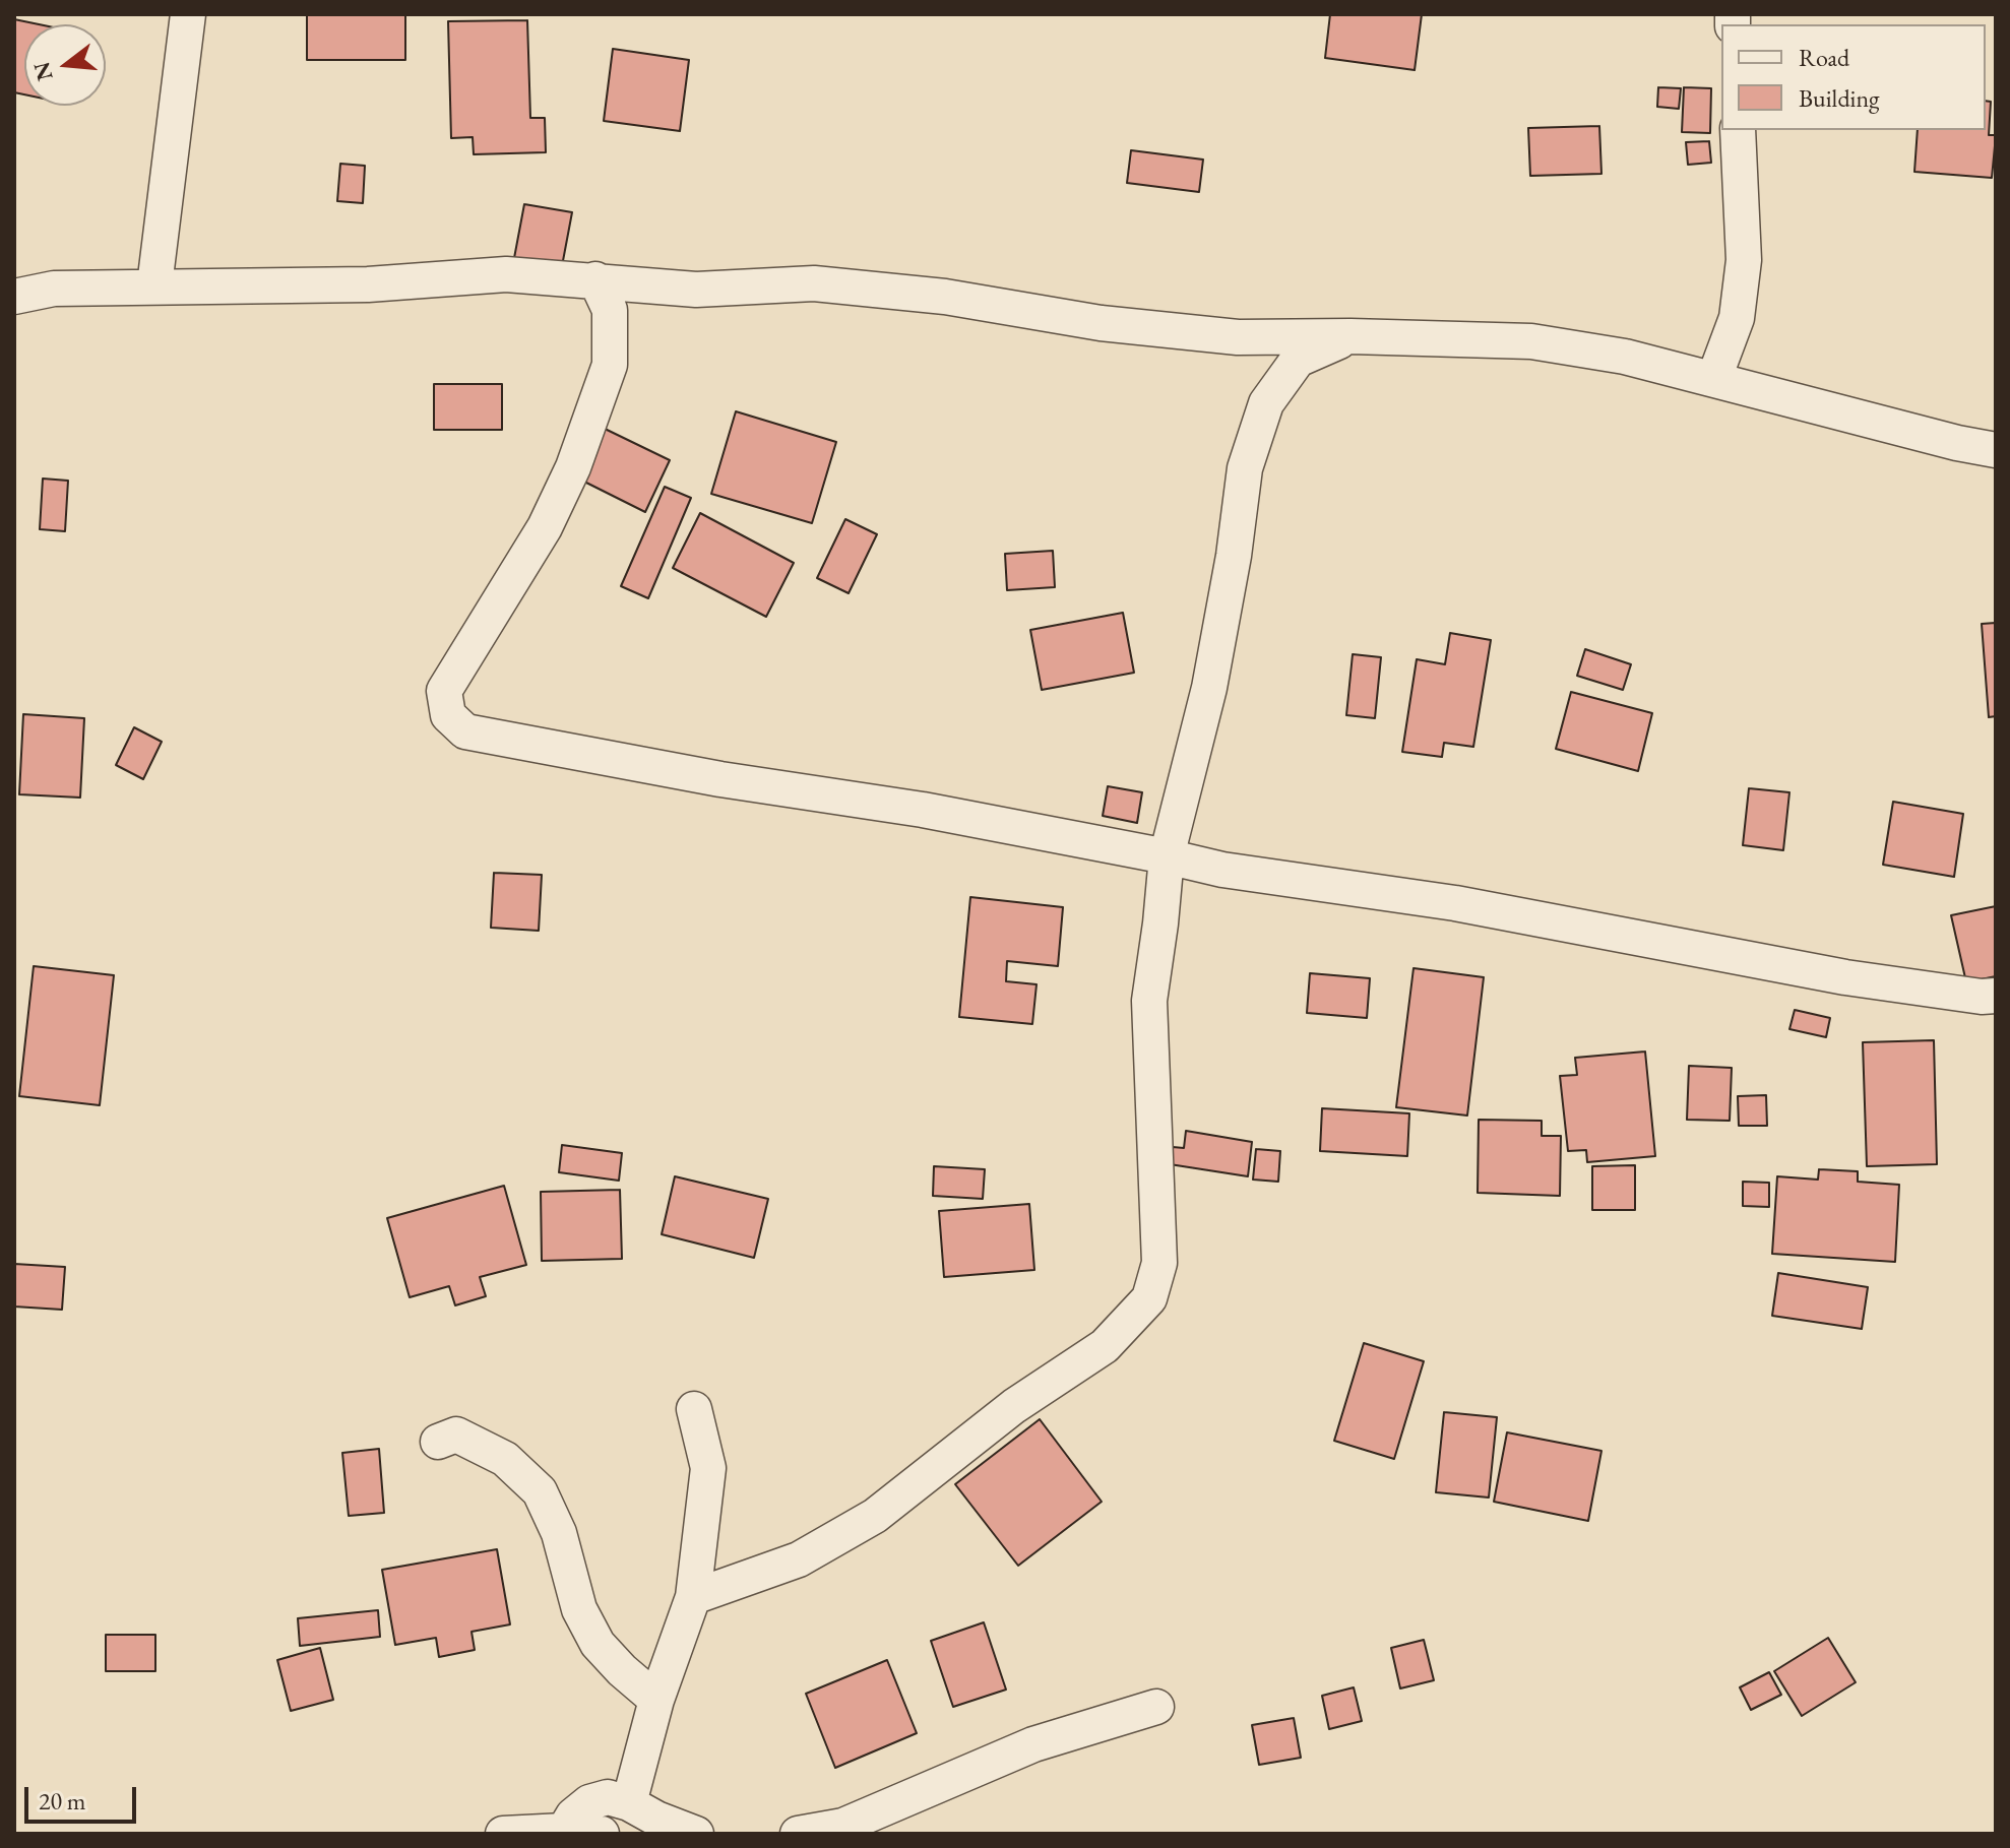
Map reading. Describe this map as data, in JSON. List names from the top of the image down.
{
  "legend": ["Road", "Building"],
  "scale_bar": "20 m",
  "north": "left"
}
